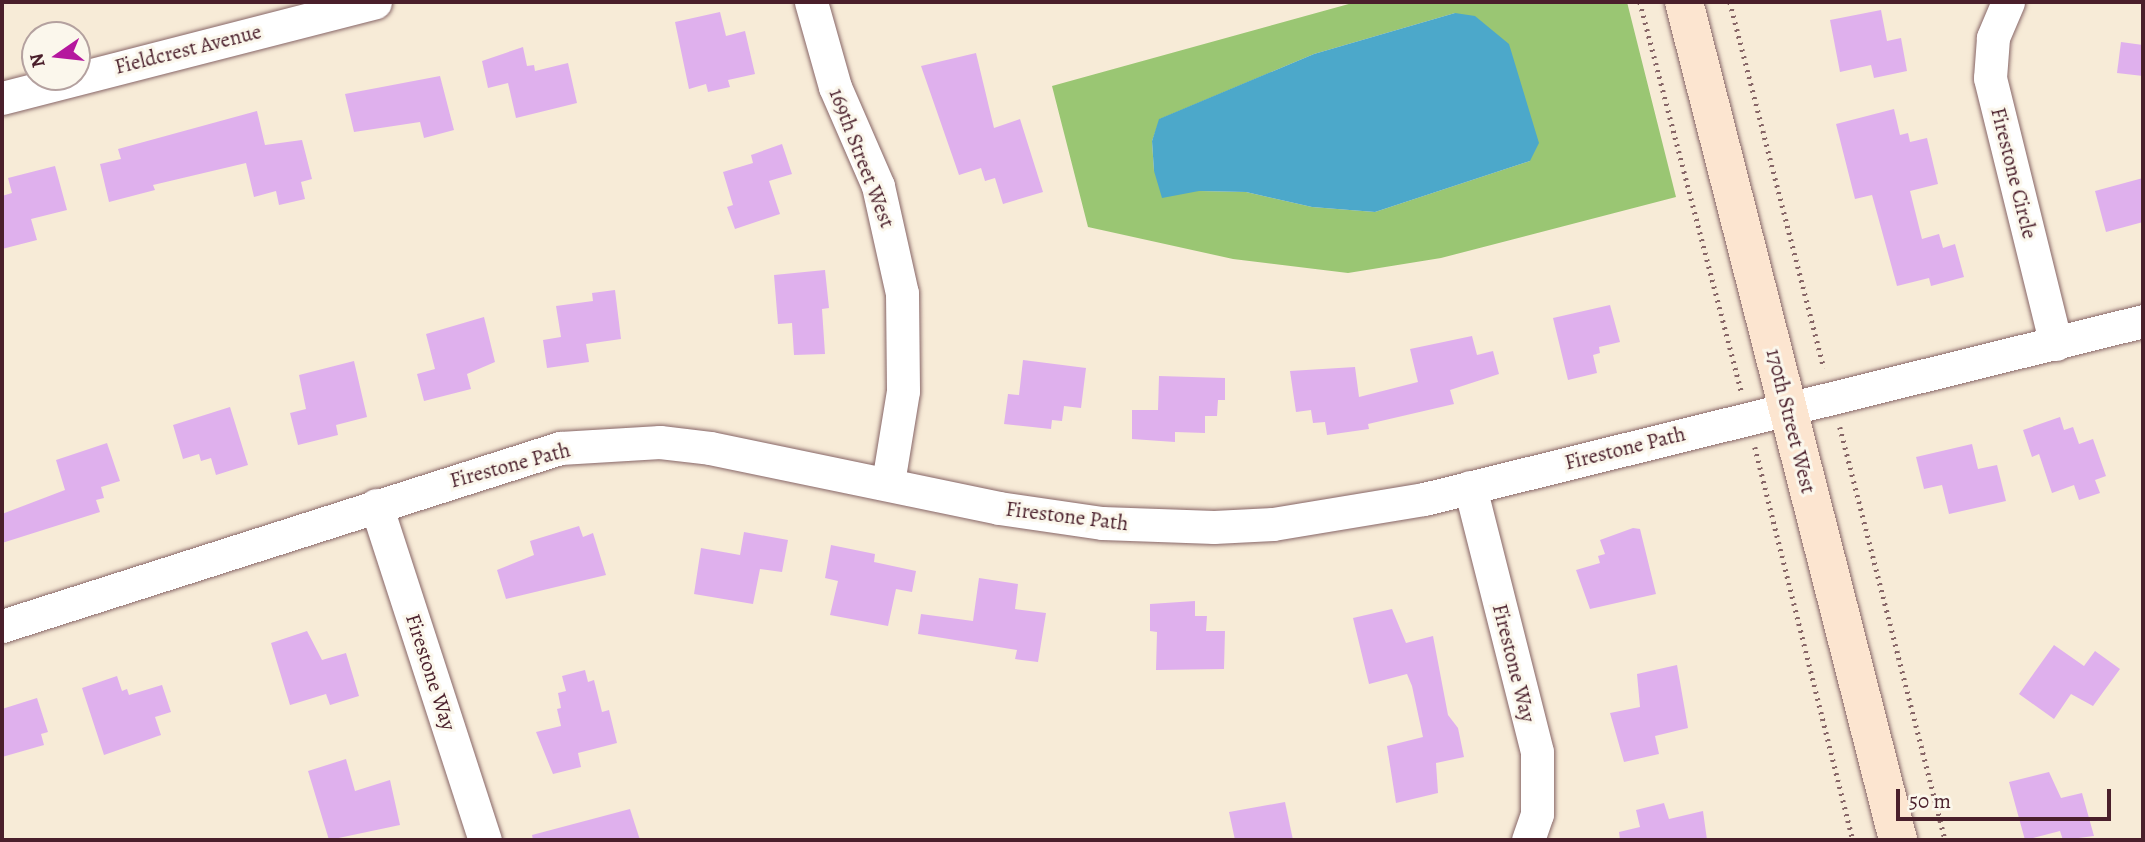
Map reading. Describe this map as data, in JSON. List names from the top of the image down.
{
  "streets": {
    "street": [
      "Fieldcrest Avenue",
      "169th Street West",
      "Firestone Circle",
      "170th Street West",
      "Firestone Path",
      "Firestone Way"
    ]
  },
  "crossings": [
    ["169th Street West", "Firestone Path"],
    ["Firestone Circle", "Firestone Path"],
    ["170th Street West", "Firestone Path"],
    ["Firestone Path", "Firestone Way"]
  ],
  "scale_bar": "50 m",
  "north": "left"
}
